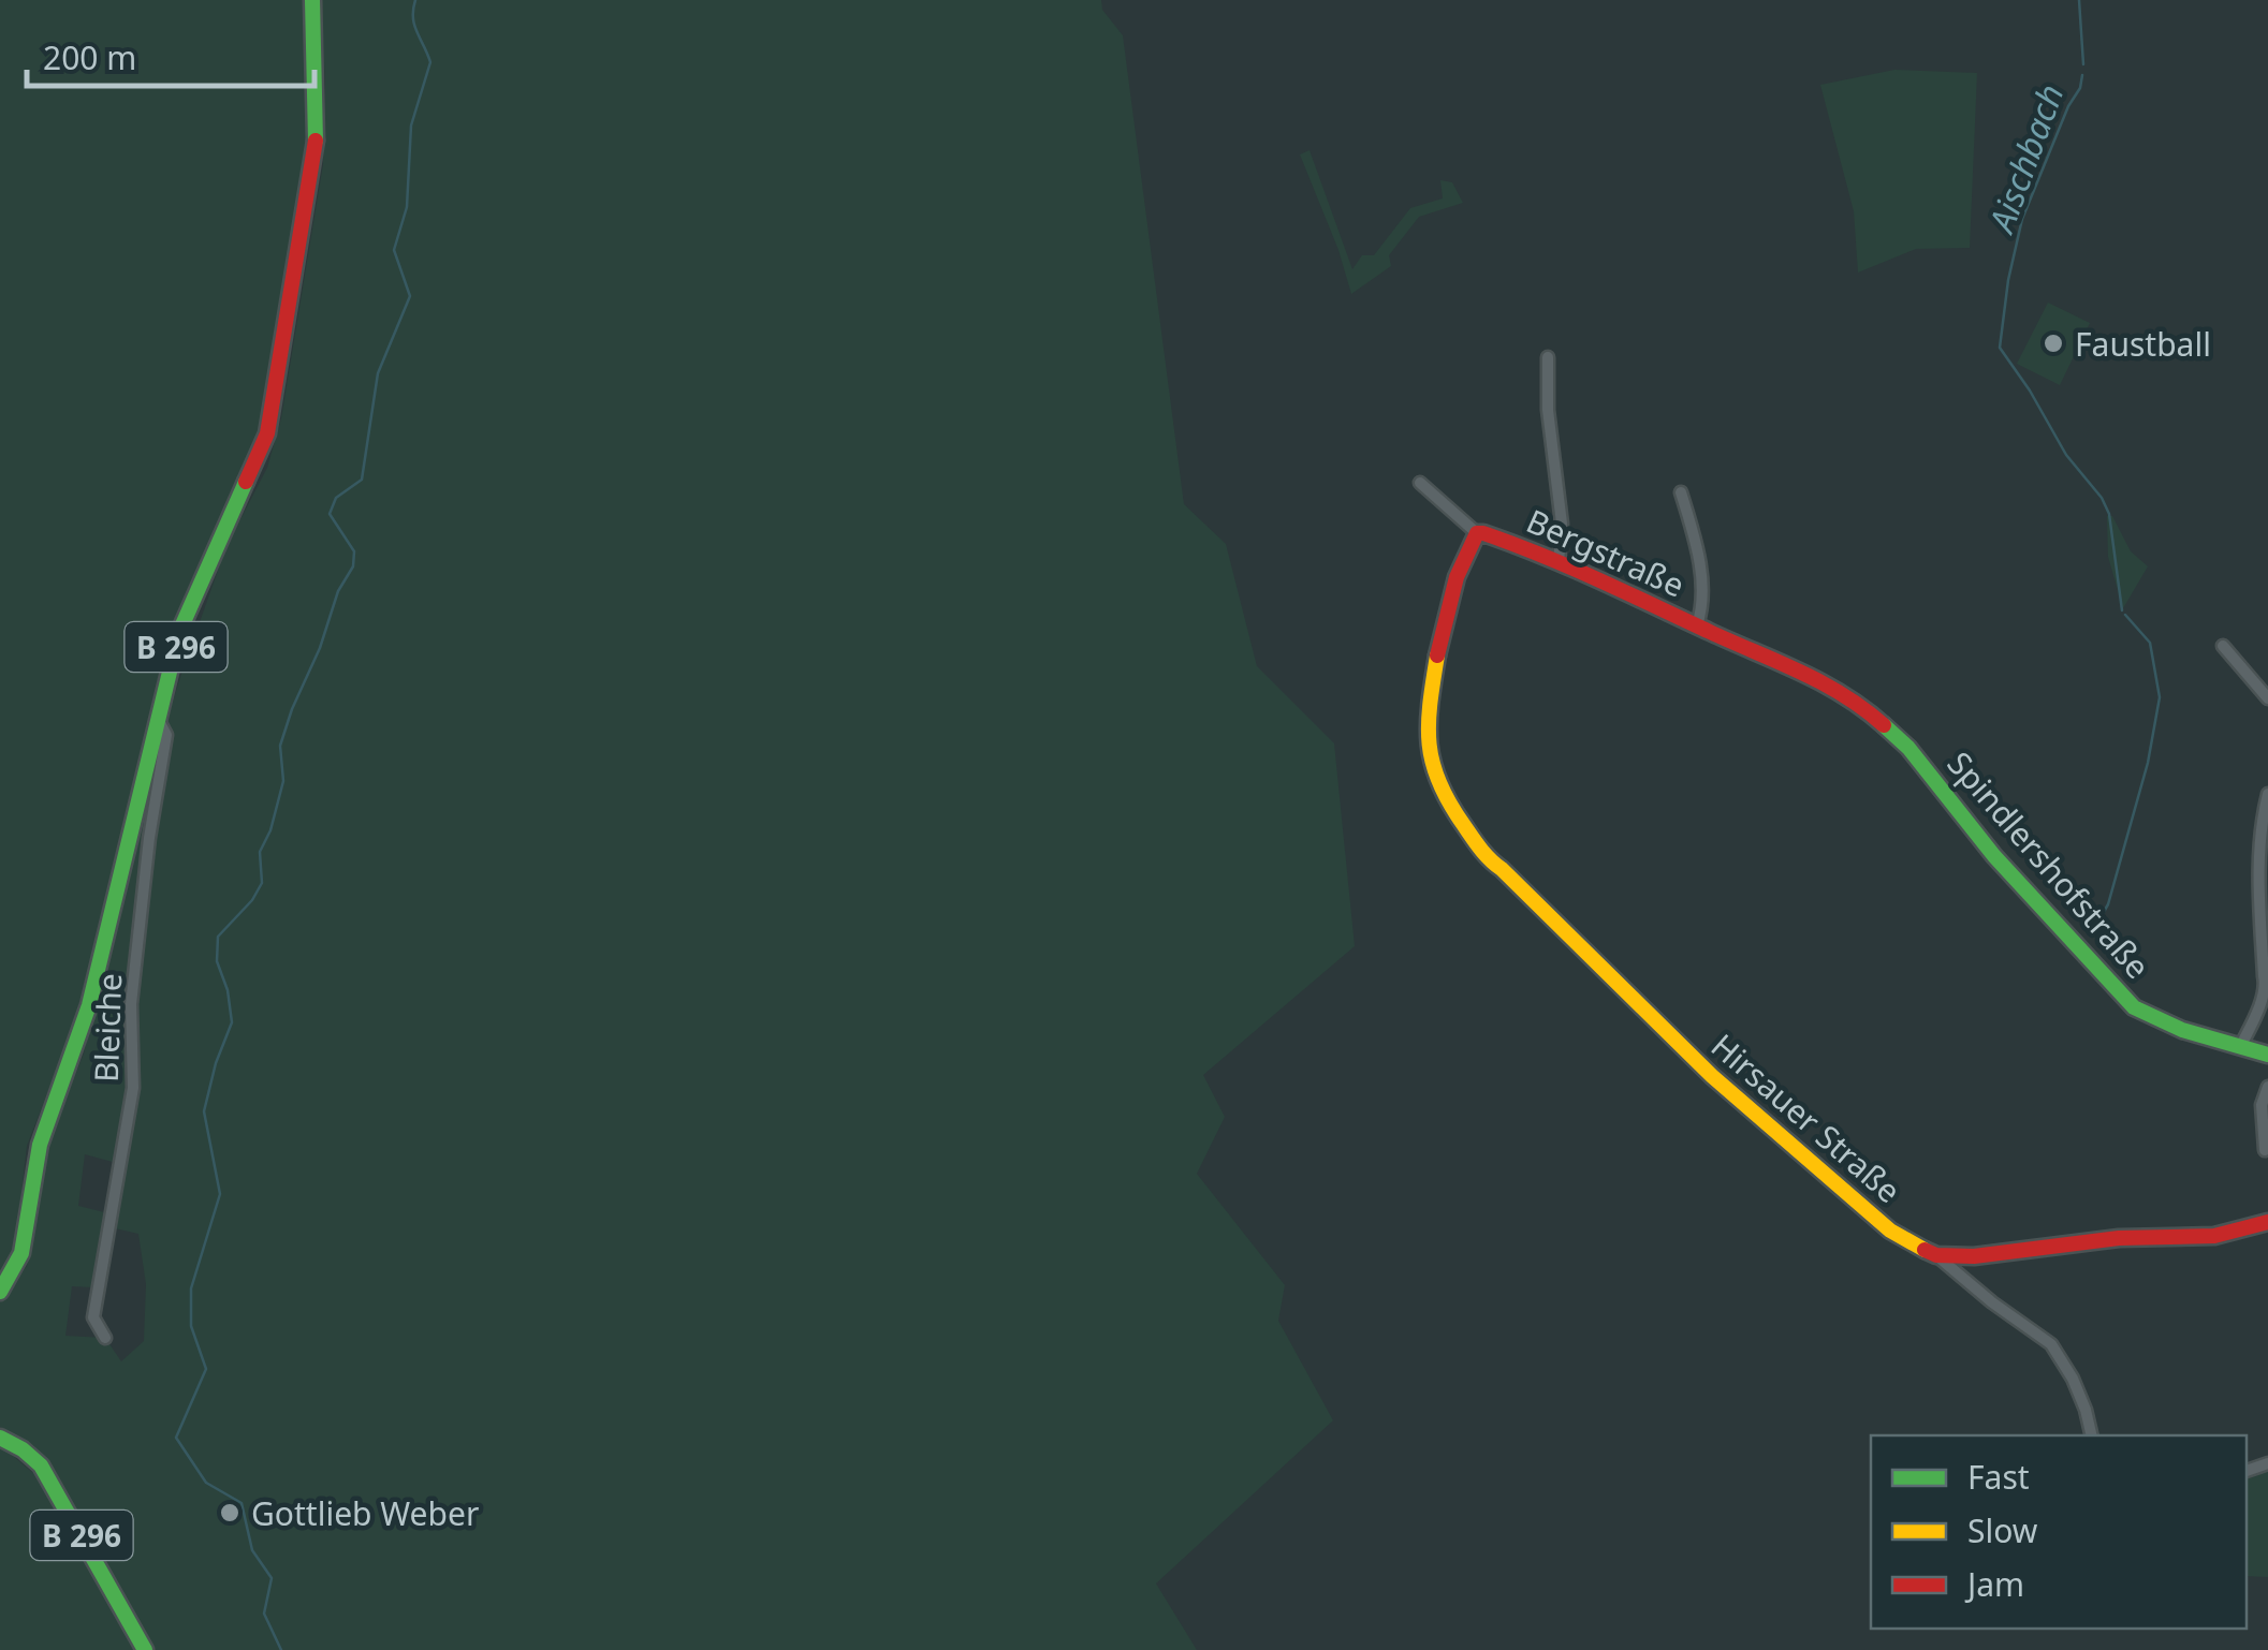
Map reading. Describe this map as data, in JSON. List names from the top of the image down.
{
  "streets": {
    "street": [
      "Bergstraße",
      "B 296",
      "Spindlershofstraße",
      "Bleiche",
      "Hirsauer Straße"
    ]
  },
  "crossings": [
    ["Bergstraße", "Spindlershofstraße"],
    ["Bergstraße", "Hirsauer Straße"],
    ["B 296", "Bleiche"]
  ],
  "water": ["Aischbach"],
  "places": ["Faustball", "Gottlieb Weber"],
  "legend": ["Fast", "Slow", "Jam"],
  "scale_bar": "200 m"
}
